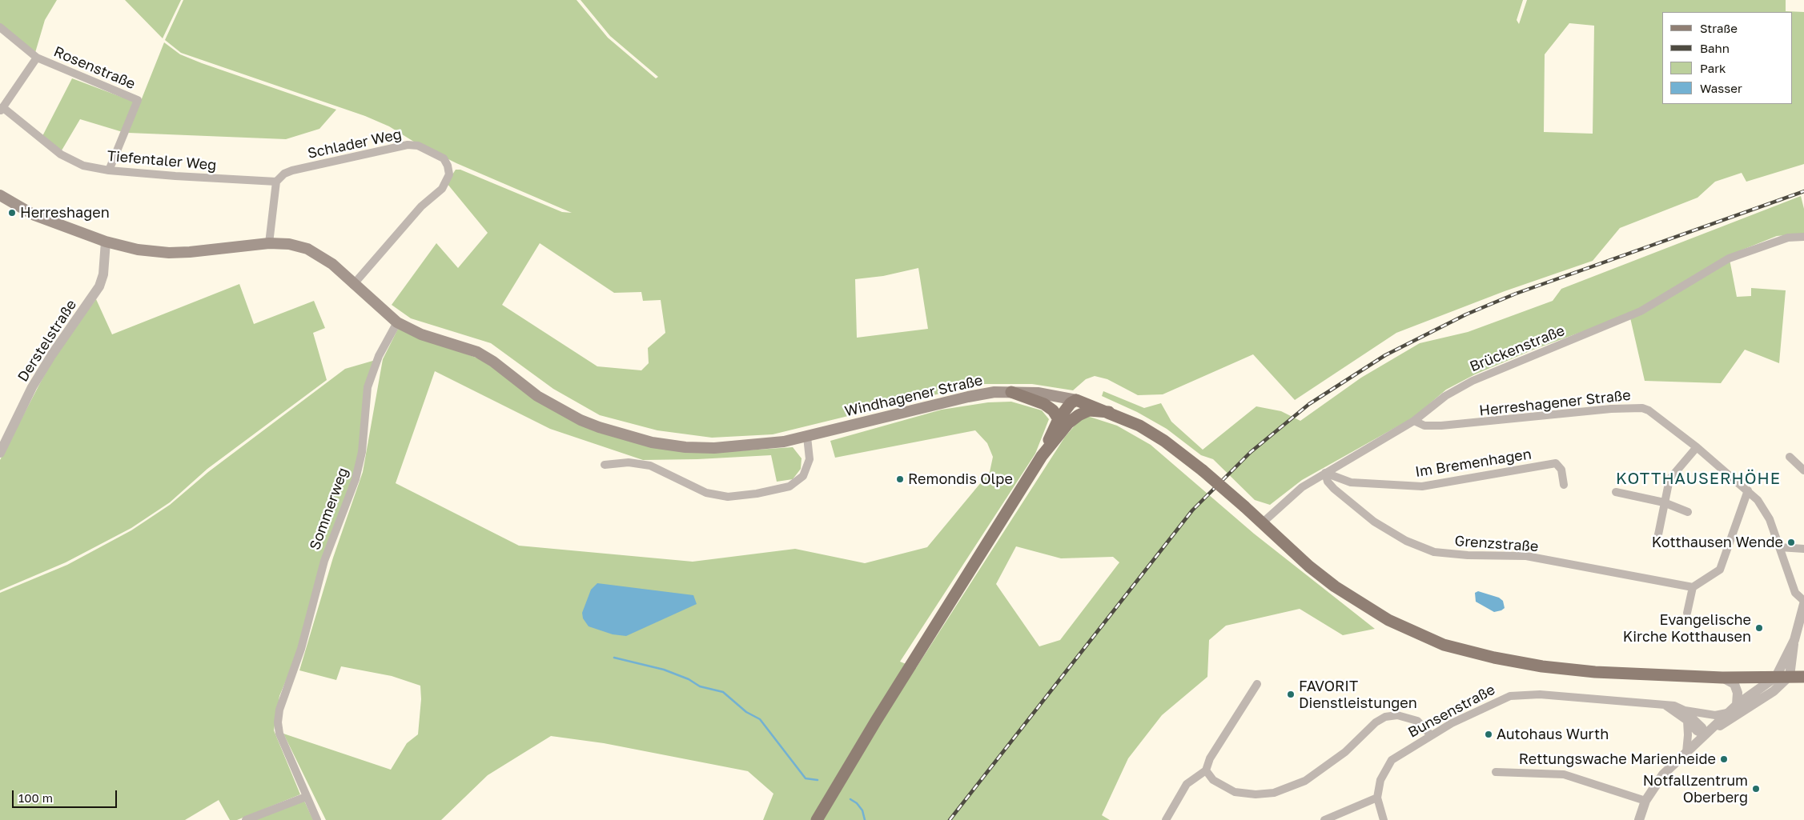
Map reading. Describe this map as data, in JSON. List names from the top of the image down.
{
  "streets": {
    "main road": ["Windhagener Straße"],
    "street": [
      "Rosenstraße",
      "Schlader Weg",
      "Tiefentaler Weg",
      "Derstelstraße",
      "Brückenstraße",
      "Herreshagener Straße",
      "Im Bremenhagen",
      "Sommerweg",
      "Grenzstraße",
      "Bunsenstraße"
    ]
  },
  "crossings": [
    ["Rosenstraße", "Tiefentaler Weg"],
    ["Schlader Weg", "Tiefentaler Weg"],
    ["Schlader Weg", "Windhagener Straße"],
    ["Derstelstraße", "Windhagener Straße"],
    ["Brückenstraße", "Herreshagener Straße"],
    ["Brückenstraße", "Im Bremenhagen"],
    ["Brückenstraße", "Grenzstraße"],
    ["Windhagener Straße", "Sommerweg"],
    ["Im Bremenhagen", "Grenzstraße"]
  ],
  "districts": ["KOTTHAUSERHÖHE"],
  "places": [
    "Herreshagen",
    "Remondis Olpe",
    "Kotthausen Wende",
    "Evangelische Kirche Kotthausen",
    "FAVORIT Dienstleistungen",
    "Autohaus Wurth",
    "Rettungswache Marienheide",
    "Notfallzentrum Oberberg"
  ],
  "legend": [
    "Straße",
    "Bahn",
    "Park",
    "Wasser"
  ],
  "scale_bar": "100 m"
}
